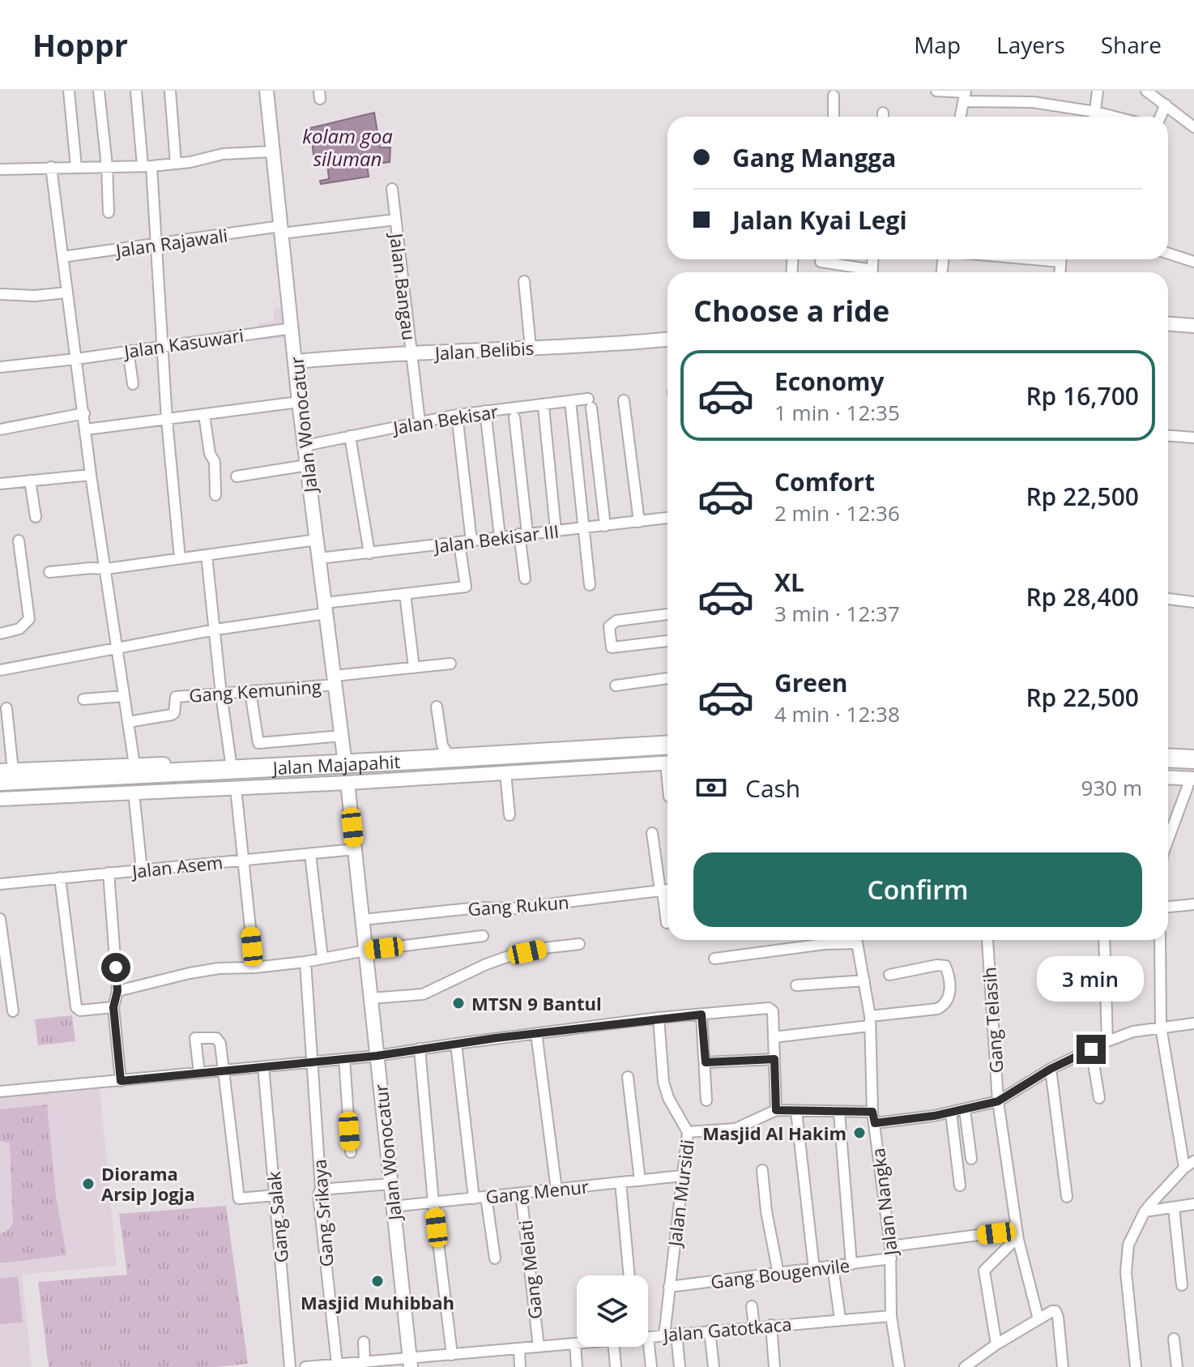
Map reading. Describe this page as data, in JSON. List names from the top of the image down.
{
  "streets": {
    "highway": ["Jalan Majapahit"],
    "street": [
      "Jalan Rajawali",
      "Jalan Bangau",
      "Jalan Kasuwari",
      "Jalan Belibis",
      "Jalan Bekisar",
      "Jalan Wonocatur",
      "Jalan Bekisar III",
      "Gang Kemuning",
      "Jalan Asem",
      "Gang Rukun",
      "Gang Telasih",
      "Gang Menur",
      "Jalan Mursidi",
      "Jalan Nangka",
      "Gang Srikaya",
      "Gang Salak",
      "Gang Melati",
      "Gang Bougenvile",
      "Jalan Gatotkaca"
    ]
  },
  "crossings": [
    ["Jalan Rajawali", "Jalan Bangau"],
    ["Jalan Rajawali", "Jalan Wonocatur"],
    ["Jalan Bangau", "Jalan Belibis"],
    ["Jalan Bangau", "Jalan Bekisar"],
    ["Jalan Bangau", "Jalan Wonocatur"],
    ["Jalan Kasuwari", "Jalan Wonocatur"],
    ["Jalan Belibis", "Jalan Wonocatur"],
    ["Jalan Bekisar", "Jalan Wonocatur"],
    ["Jalan Bekisar", "Jalan Bekisar III"],
    ["Jalan Wonocatur", "Jalan Bekisar III"],
    ["Jalan Wonocatur", "Gang Kemuning"],
    ["Jalan Wonocatur", "Jalan Asem"],
    ["Jalan Wonocatur", "Gang Rukun"],
    ["Jalan Wonocatur", "Gang Menur"],
    ["Jalan Wonocatur", "Jalan Gatotkaca"],
    ["Gang Menur", "Jalan Mursidi"],
    ["Gang Menur", "Gang Melati"],
    ["Jalan Mursidi", "Gang Bougenvile"],
    ["Jalan Mursidi", "Jalan Gatotkaca"],
    ["Jalan Nangka", "Gang Bougenvile"],
    ["Jalan Nangka", "Jalan Gatotkaca"],
    ["Gang Srikaya", "Jalan Gatotkaca"],
    ["Gang Melati", "Jalan Gatotkaca"]
  ],
  "water": ["kolam goa siluman"],
  "places": [
    "MTSN 9 Bantul",
    "Masjid Al Hakim",
    "Diorama Arsip Jogja",
    "Masjid Muhibbah"
  ],
  "page": {
    "header": "Hoppr",
    "nav": ["Map", "Layers", "Share"],
    "banner": ["Gang Mangga", "Jalan Kyai Legi"],
    "heading": "Choose a ride",
    "list": [
      {
        "name": "Economy",
        "note": "1 min · 12:35",
        "value": "Rp 16,700"
      },
      {
        "name": "Comfort",
        "note": "2 min · 12:36",
        "value": "Rp 22,500"
      },
      {
        "name": "XL",
        "note": "3 min · 12:37",
        "value": "Rp 28,400"
      },
      {
        "name": "Green",
        "note": "4 min · 12:38",
        "value": "Rp 22,500"
      }
    ],
    "pay": ["Cash", "930 m"],
    "buttons": "Confirm",
    "bubble": "3 min"
  }
}
